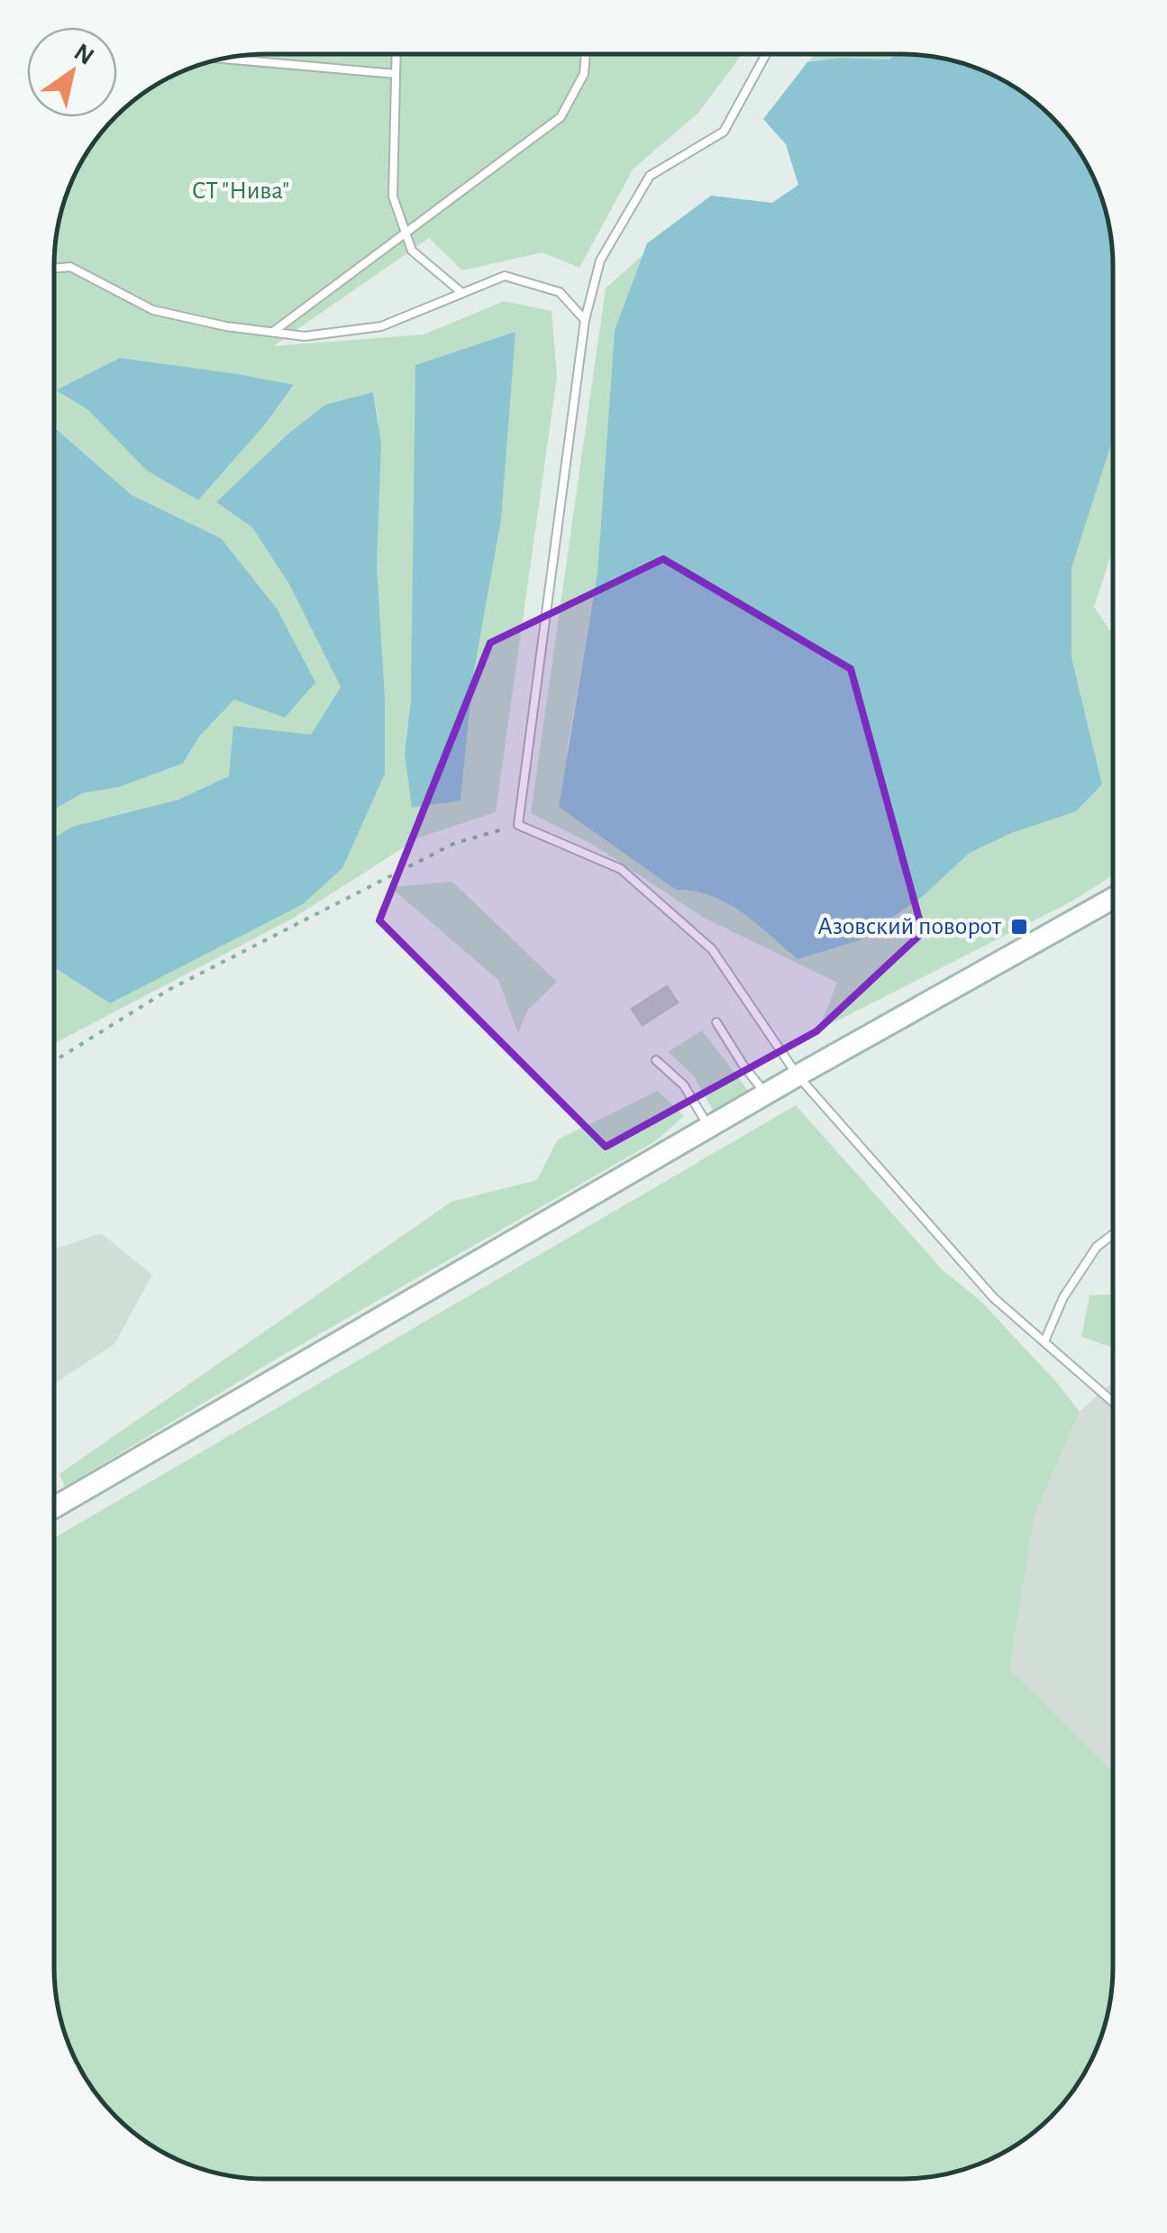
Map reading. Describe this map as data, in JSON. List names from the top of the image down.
{
  "parks": ["СТ \"Нива\""],
  "places": {
    "transit": ["Азовский поворот"]
  },
  "north": "top right"
}
